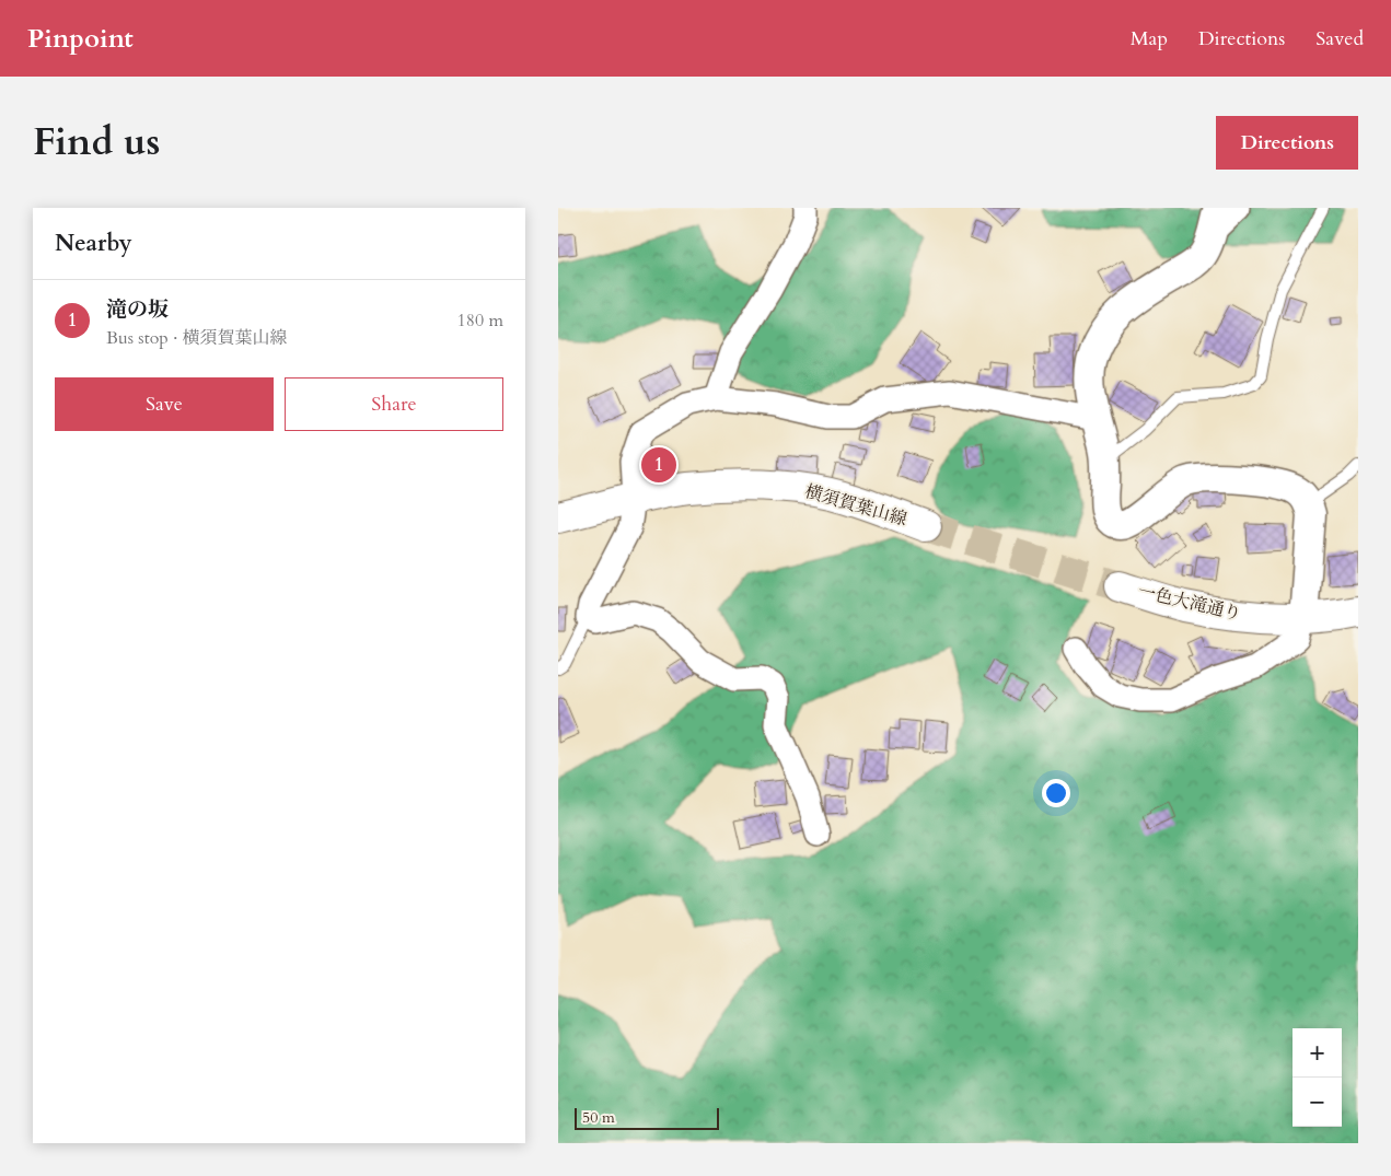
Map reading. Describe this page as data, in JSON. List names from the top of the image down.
{
  "streets": {
    "main road": ["横須賀葉山線", "一色大滝通り"]
  },
  "scale_bar": "50 m",
  "page": {
    "header": "Pinpoint",
    "nav": ["Map", "Directions", "Saved"],
    "title": "Find us",
    "buttons": [
      "Directions",
      ["Save", "Share"]
    ],
    "heading": "Nearby",
    "list": [
      {
        "mark": "1",
        "name": "滝の坂",
        "note": "Bus stop · 横須賀葉山線",
        "value": "180 m"
      }
    ],
    "pins": "1",
    "map_buttons": ["+", "−"],
    "scale": "50 m"
  }
}
